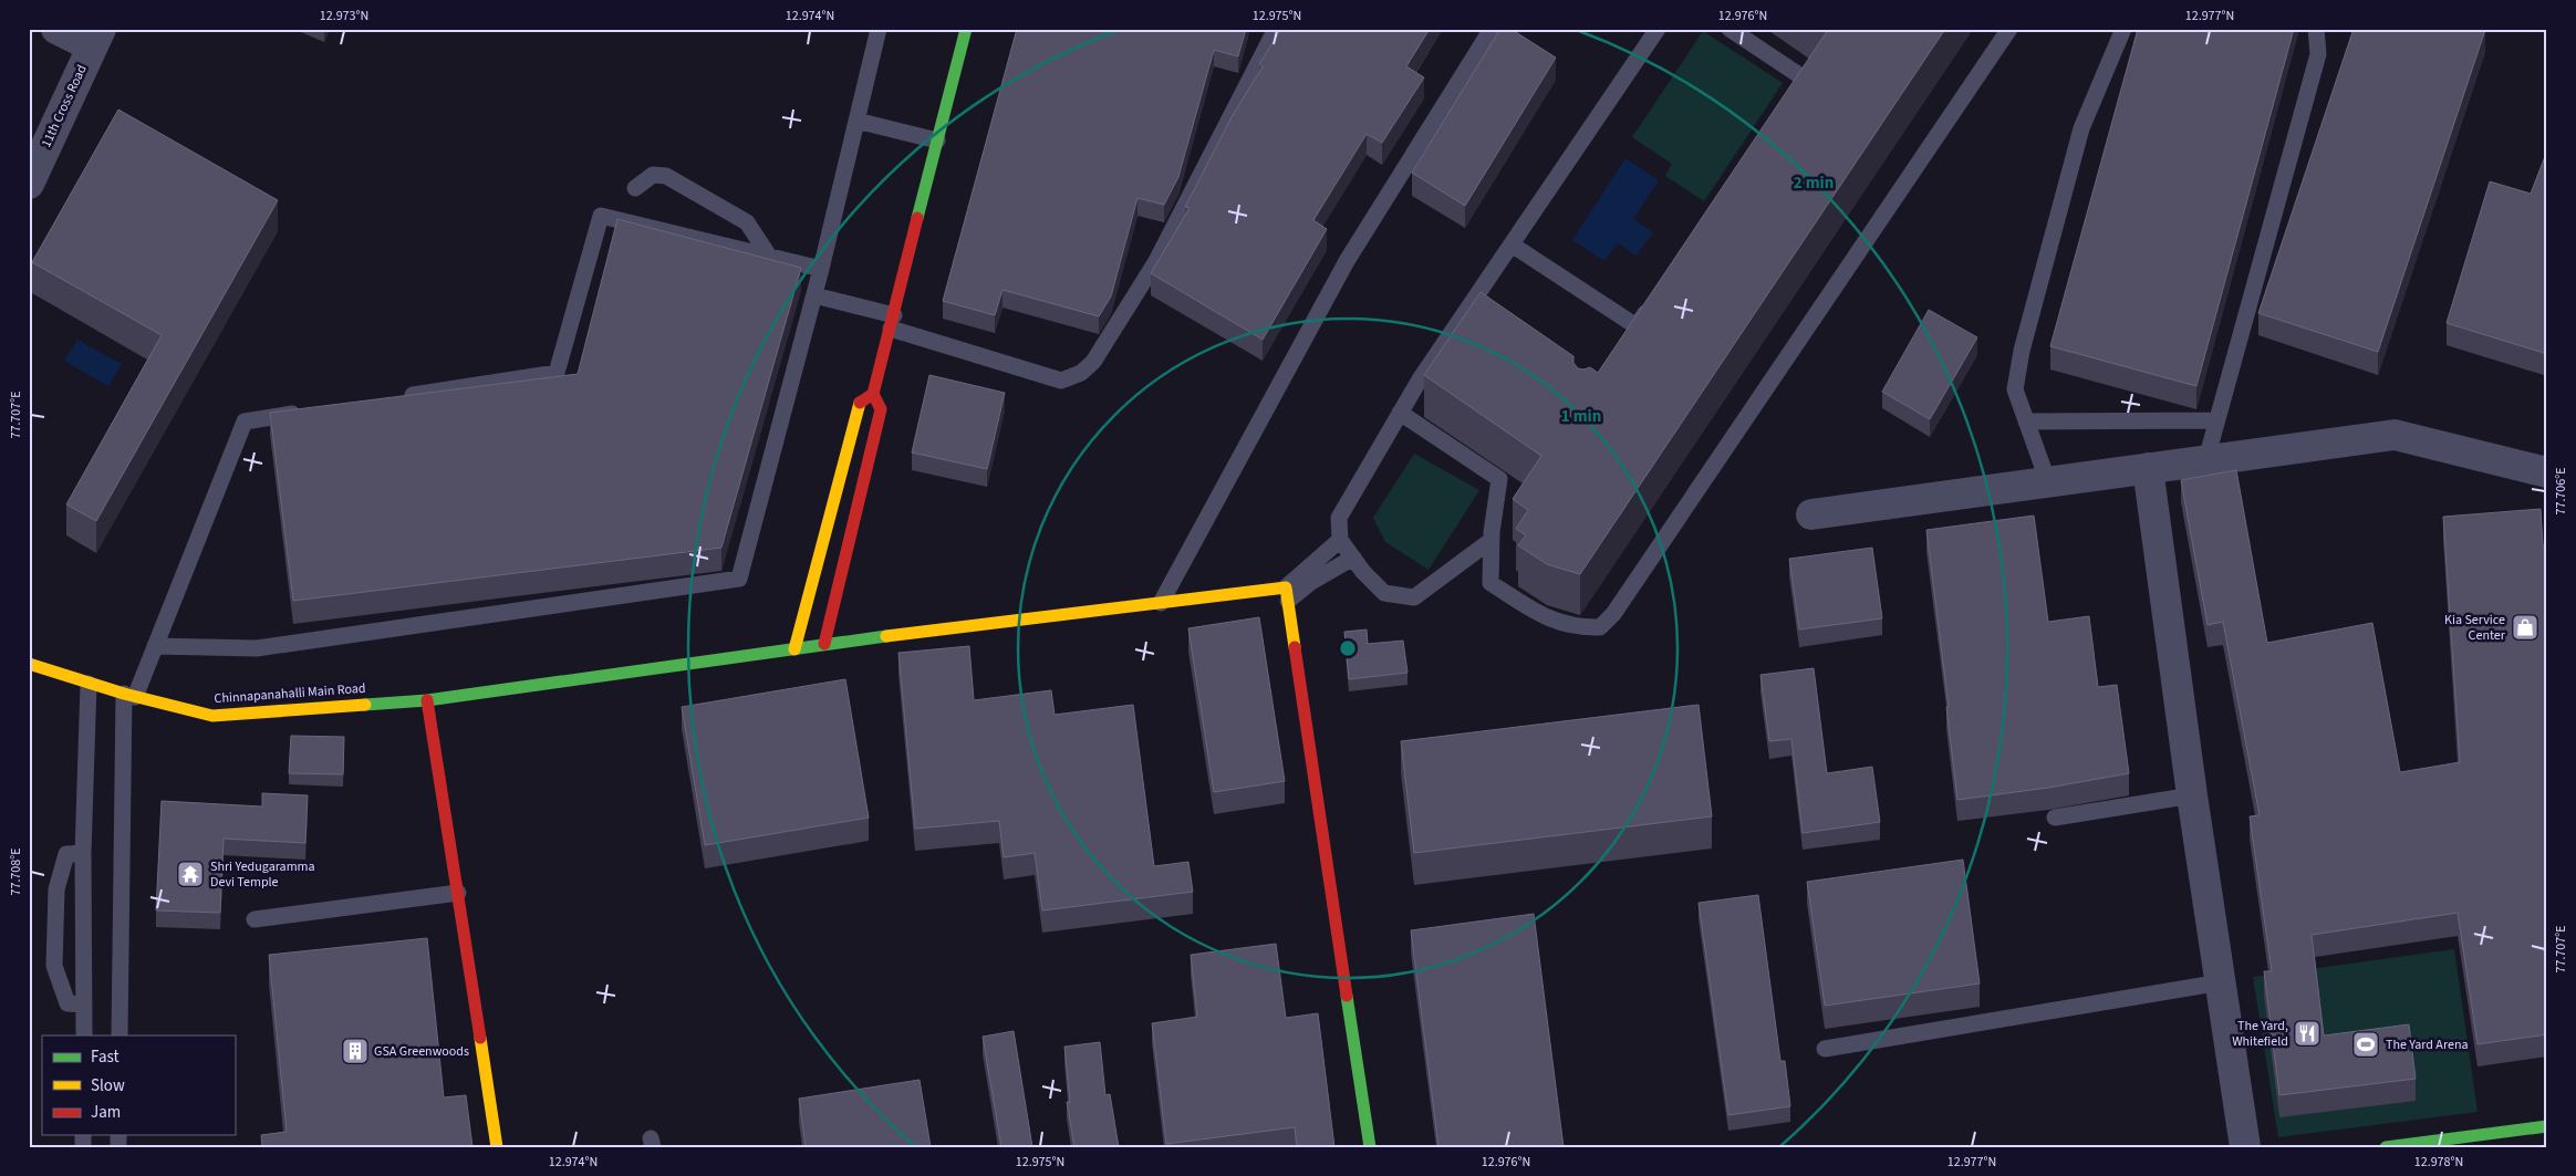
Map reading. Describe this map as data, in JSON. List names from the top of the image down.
{
  "streets": {
    "street": ["11th Cross Road", "Chinnapanahalli Main Road"]
  },
  "places": {
    "shop": ["Kia Service Center"],
    "temple": ["Shri Yedugaramma Devi Temple"],
    "restaurant": ["The Yard, Whitefield"],
    "sports": ["The Yard Arena"],
    "building": ["GSA Greenwoods"]
  },
  "legend": ["Fast", "Slow", "Jam"],
  "coordinates": [
    "12.973°N",
    "12.974°N",
    "12.975°N",
    "12.976°N",
    "12.977°N",
    "77.707°E",
    "77.706°E",
    "77.708°E",
    "12.978°N"
  ],
  "rings": ["2 min", "1 min"]
}
